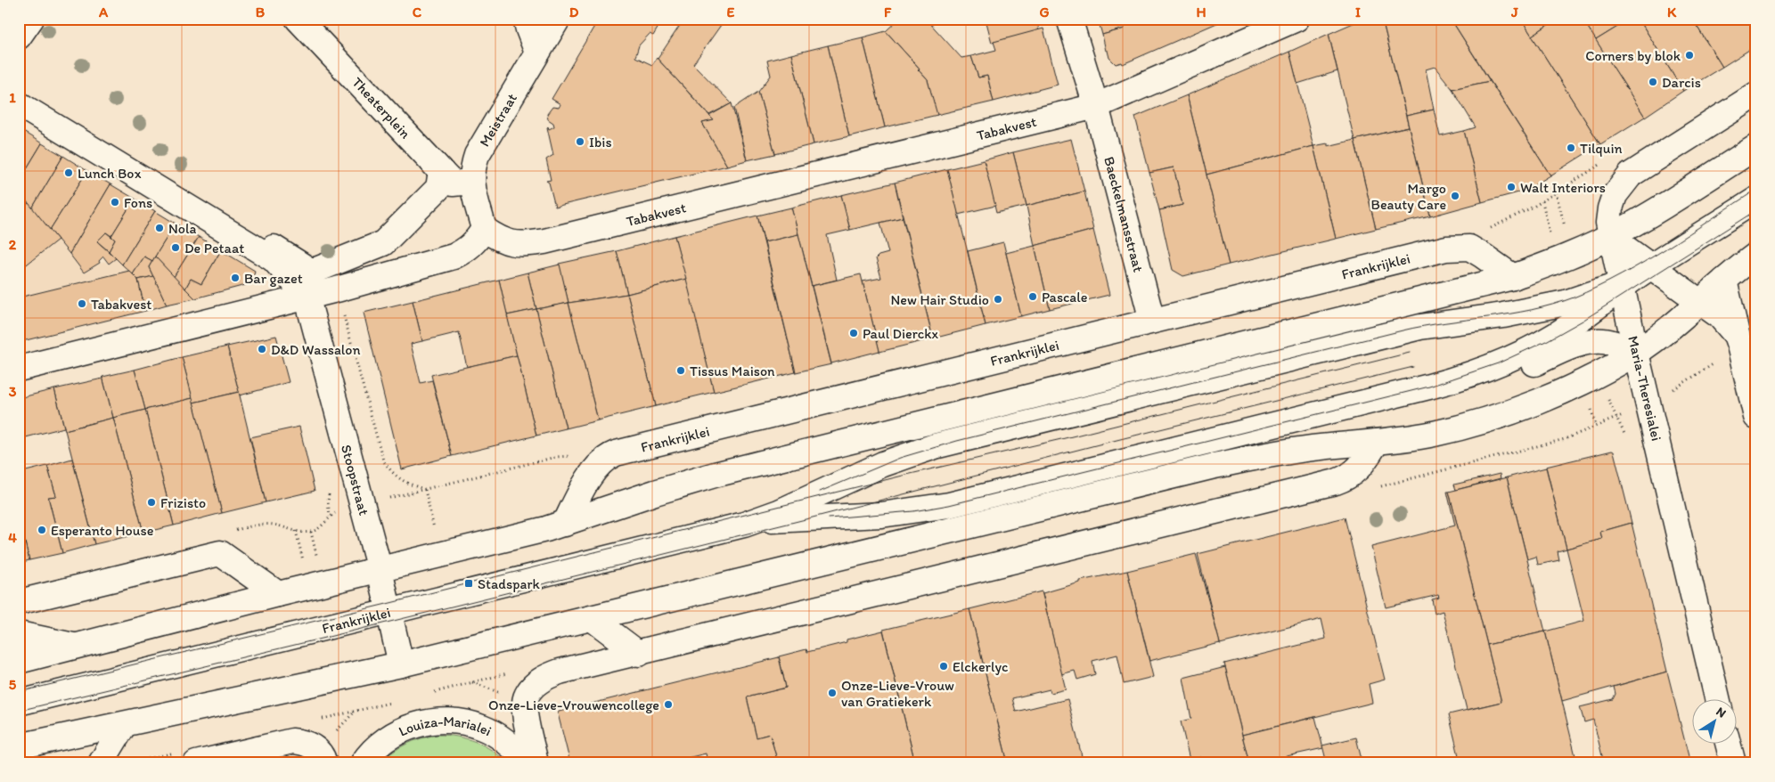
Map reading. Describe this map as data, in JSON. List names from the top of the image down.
{
  "streets": {
    "street": [
      "Meistraat",
      "Tabakvest",
      "Baeckelmansstraat",
      "Frankrijklei",
      "Maria-Theresialei",
      "Stoopstraat",
      "Louiza-Marialei"
    ]
  },
  "crossings": [
    ["Meistraat", "Tabakvest"],
    ["Tabakvest", "Baeckelmansstraat"],
    ["Baeckelmansstraat", "Frankrijklei"],
    ["Frankrijklei", "Maria-Theresialei"],
    ["Frankrijklei", "Stoopstraat"]
  ],
  "places": {
    "other": [
      "Corners by blok",
      "Darcis",
      "Ibis",
      "Tilquin",
      "Lunch Box",
      "Walt Interiors",
      "Margo Beauty Care",
      "Fons",
      "Nola",
      "De Petaat",
      "Bar gazet",
      "Pascale",
      "New Hair Studio",
      "Tabakvest",
      "Paul Dierckx",
      "D&D Wassalon",
      "Tissus Maison",
      "Frizisto",
      "Esperanto House",
      "Elckerlyc",
      "Onze-Lieve-Vrouw van Gratiekerk",
      "Onze-Lieve-Vrouwencollege"
    ],
    "transit": ["Stadspark"]
  },
  "north": "top right",
  "grid": {
    "columns": [
      "A",
      "B",
      "C",
      "D",
      "E",
      "F",
      "G",
      "H",
      "I",
      "J",
      "K"
    ],
    "rows": [
      "1",
      "2",
      "3",
      "4",
      "5"
    ]
  }
}
